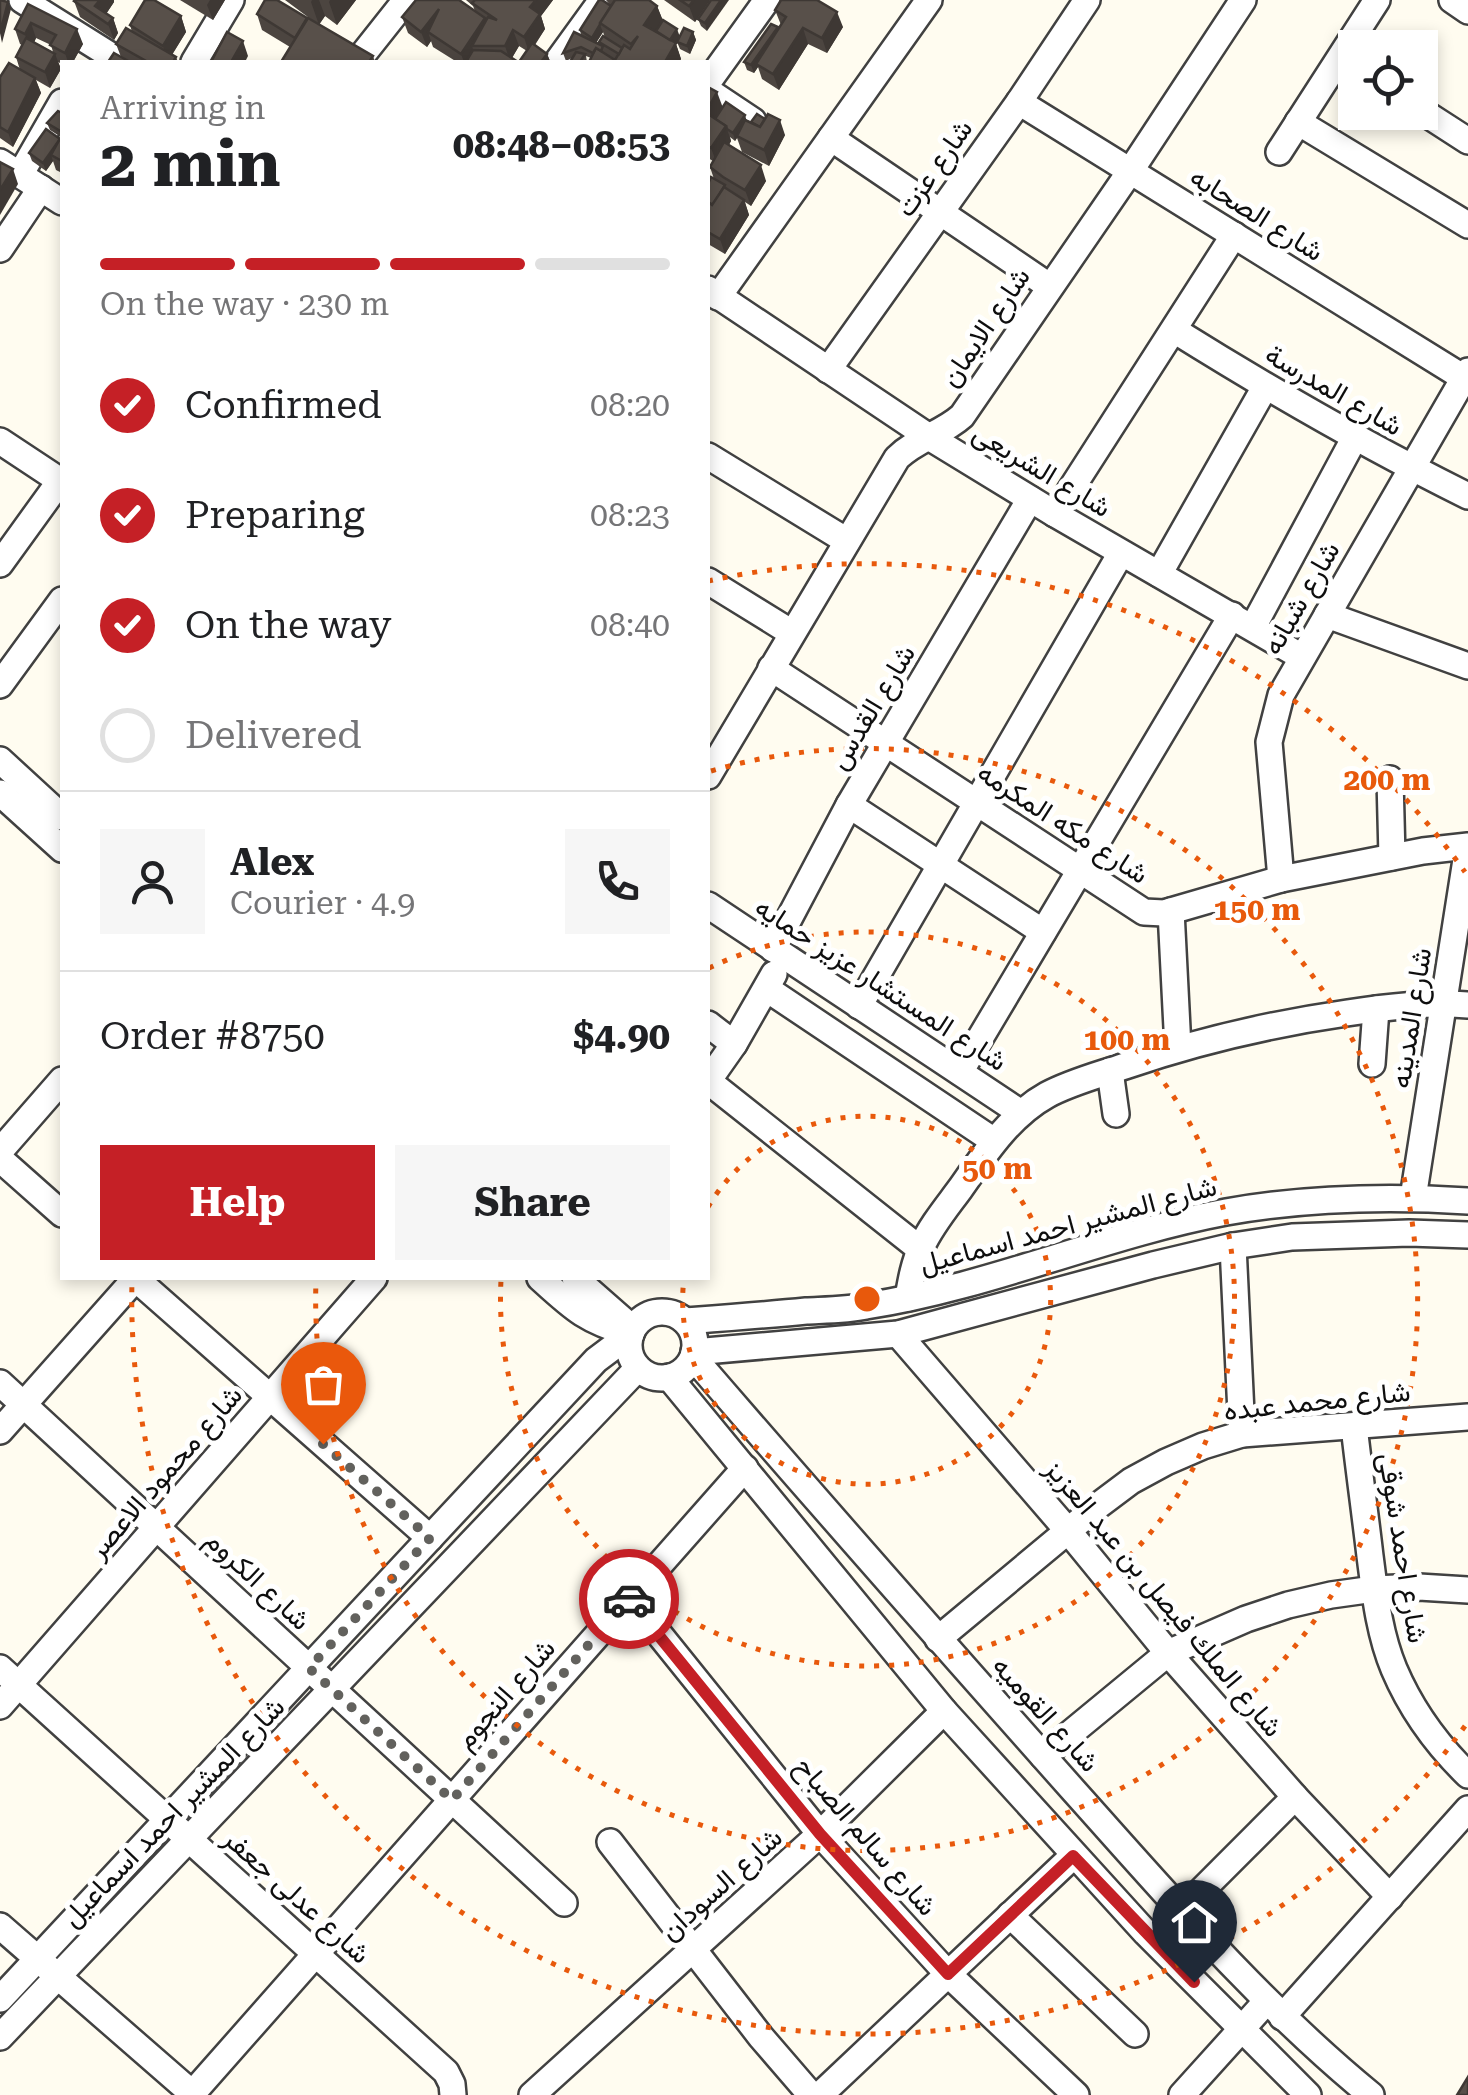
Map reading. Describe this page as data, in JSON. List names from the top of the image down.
{
  "streets": {
    "street": [
      "شارع عزت",
      "شارع الصحابه",
      "شارع الايمان",
      "شارع المدرسة",
      "شارع الشريعى",
      "شارع شبانه",
      "شارع القدس",
      "شارع مكه المكرمه",
      "شارع المستشار عزيز حمايه",
      "شارع المدينه",
      "شارع المشير احمد اسماعيل",
      "شارع محمد عبده",
      "شارع محمود الاعصر",
      "شارع احمد شوقى",
      "شارع الكروم",
      "شارع الملك فيصل بن عبد العزيز",
      "شارع النجوم",
      "شارع القوميه",
      "شارع سالم الصباح",
      "شارع السودان",
      "شارع عدلى جعفر"
    ]
  },
  "crossings": [
    ["شارع عزت", "شارع الصحابه"],
    ["شارع عزت", "شارع الشريعى"],
    ["شارع الصحابه", "شارع الايمان"],
    ["شارع الصحابه", "شارع شبانه"],
    ["شارع الايمان", "شارع الشريعى"],
    ["شارع الايمان", "شارع مكه المكرمه"],
    ["شارع المدرسة", "شارع شبانه"],
    ["شارع الشريعى", "شارع شبانه"],
    ["شارع الشريعى", "شارع القدس"],
    ["شارع شبانه", "شارع مكه المكرمه"],
    ["شارع القدس", "شارع مكه المكرمه"],
    ["شارع القدس", "شارع المستشار عزيز حمايه"],
    ["شارع مكه المكرمه", "شارع المدينه"],
    ["شارع المدينه", "شارع المشير احمد اسماعيل"],
    ["شارع المشير احمد اسماعيل", "شارع الكروم"],
    ["شارع المشير احمد اسماعيل", "شارع القوميه"],
    ["شارع المشير احمد اسماعيل", "شارع عدلى جعفر"],
    ["شارع محمد عبده", "شارع احمد شوقى"],
    ["شارع محمد عبده", "شارع الملك فيصل بن عبد العزيز"],
    ["شارع محمد عبده", "شارع القوميه"],
    ["شارع محمود الاعصر", "شارع الكروم"],
    ["شارع محمود الاعصر", "شارع عدلى جعفر"],
    ["شارع الكروم", "شارع النجوم"],
    ["شارع النجوم", "شارع سالم الصباح"],
    ["شارع النجوم", "شارع عدلى جعفر"],
    ["شارع سالم الصباح", "شارع السودان"]
  ],
  "page": {
    "heading": ["2 min", "Arriving in", "08:48–08:53"],
    "panel": [
      "Alex",
      "Courier · 4.9",
      "Order #8750",
      "$4.90"
    ],
    "bar": "On the way · 230 m",
    "list": [
      ["Confirmed", "08:20"],
      ["Preparing", "08:23"],
      ["On the way", "08:40"],
      "Delivered"
    ],
    "buttons": ["Help", "Share"]
  },
  "rings": [
    "200 m",
    "150 m",
    "100 m",
    "50 m"
  ]
}
